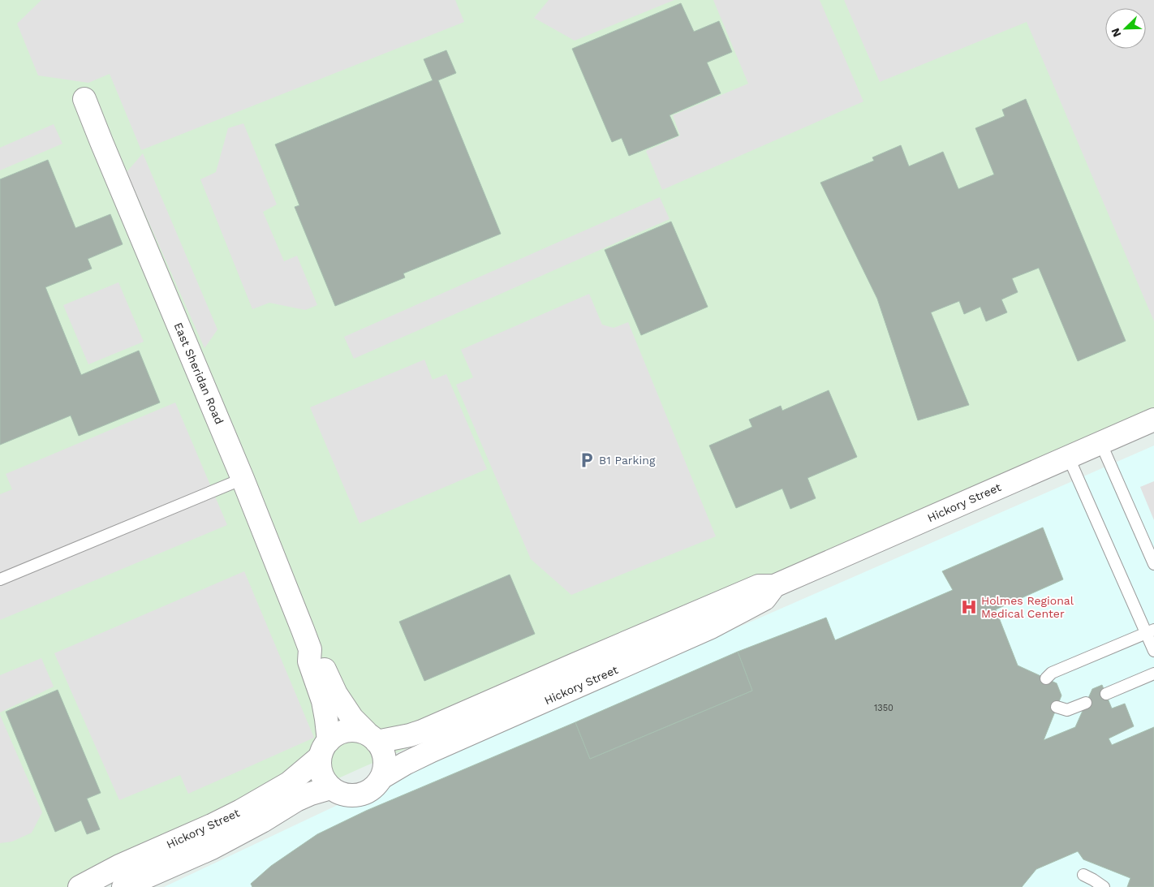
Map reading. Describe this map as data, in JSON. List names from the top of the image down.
{
  "streets": {
    "street": ["East Sheridan Road", "Hickory Street"]
  },
  "crossings": [
    ["East Sheridan Road", "Hickory Street"]
  ],
  "places": {
    "parking": ["B1 Parking"],
    "hospital": ["Holmes Regional Medical Center"]
  },
  "house_numbers": ["1350"],
  "north": "bottom left"
}
